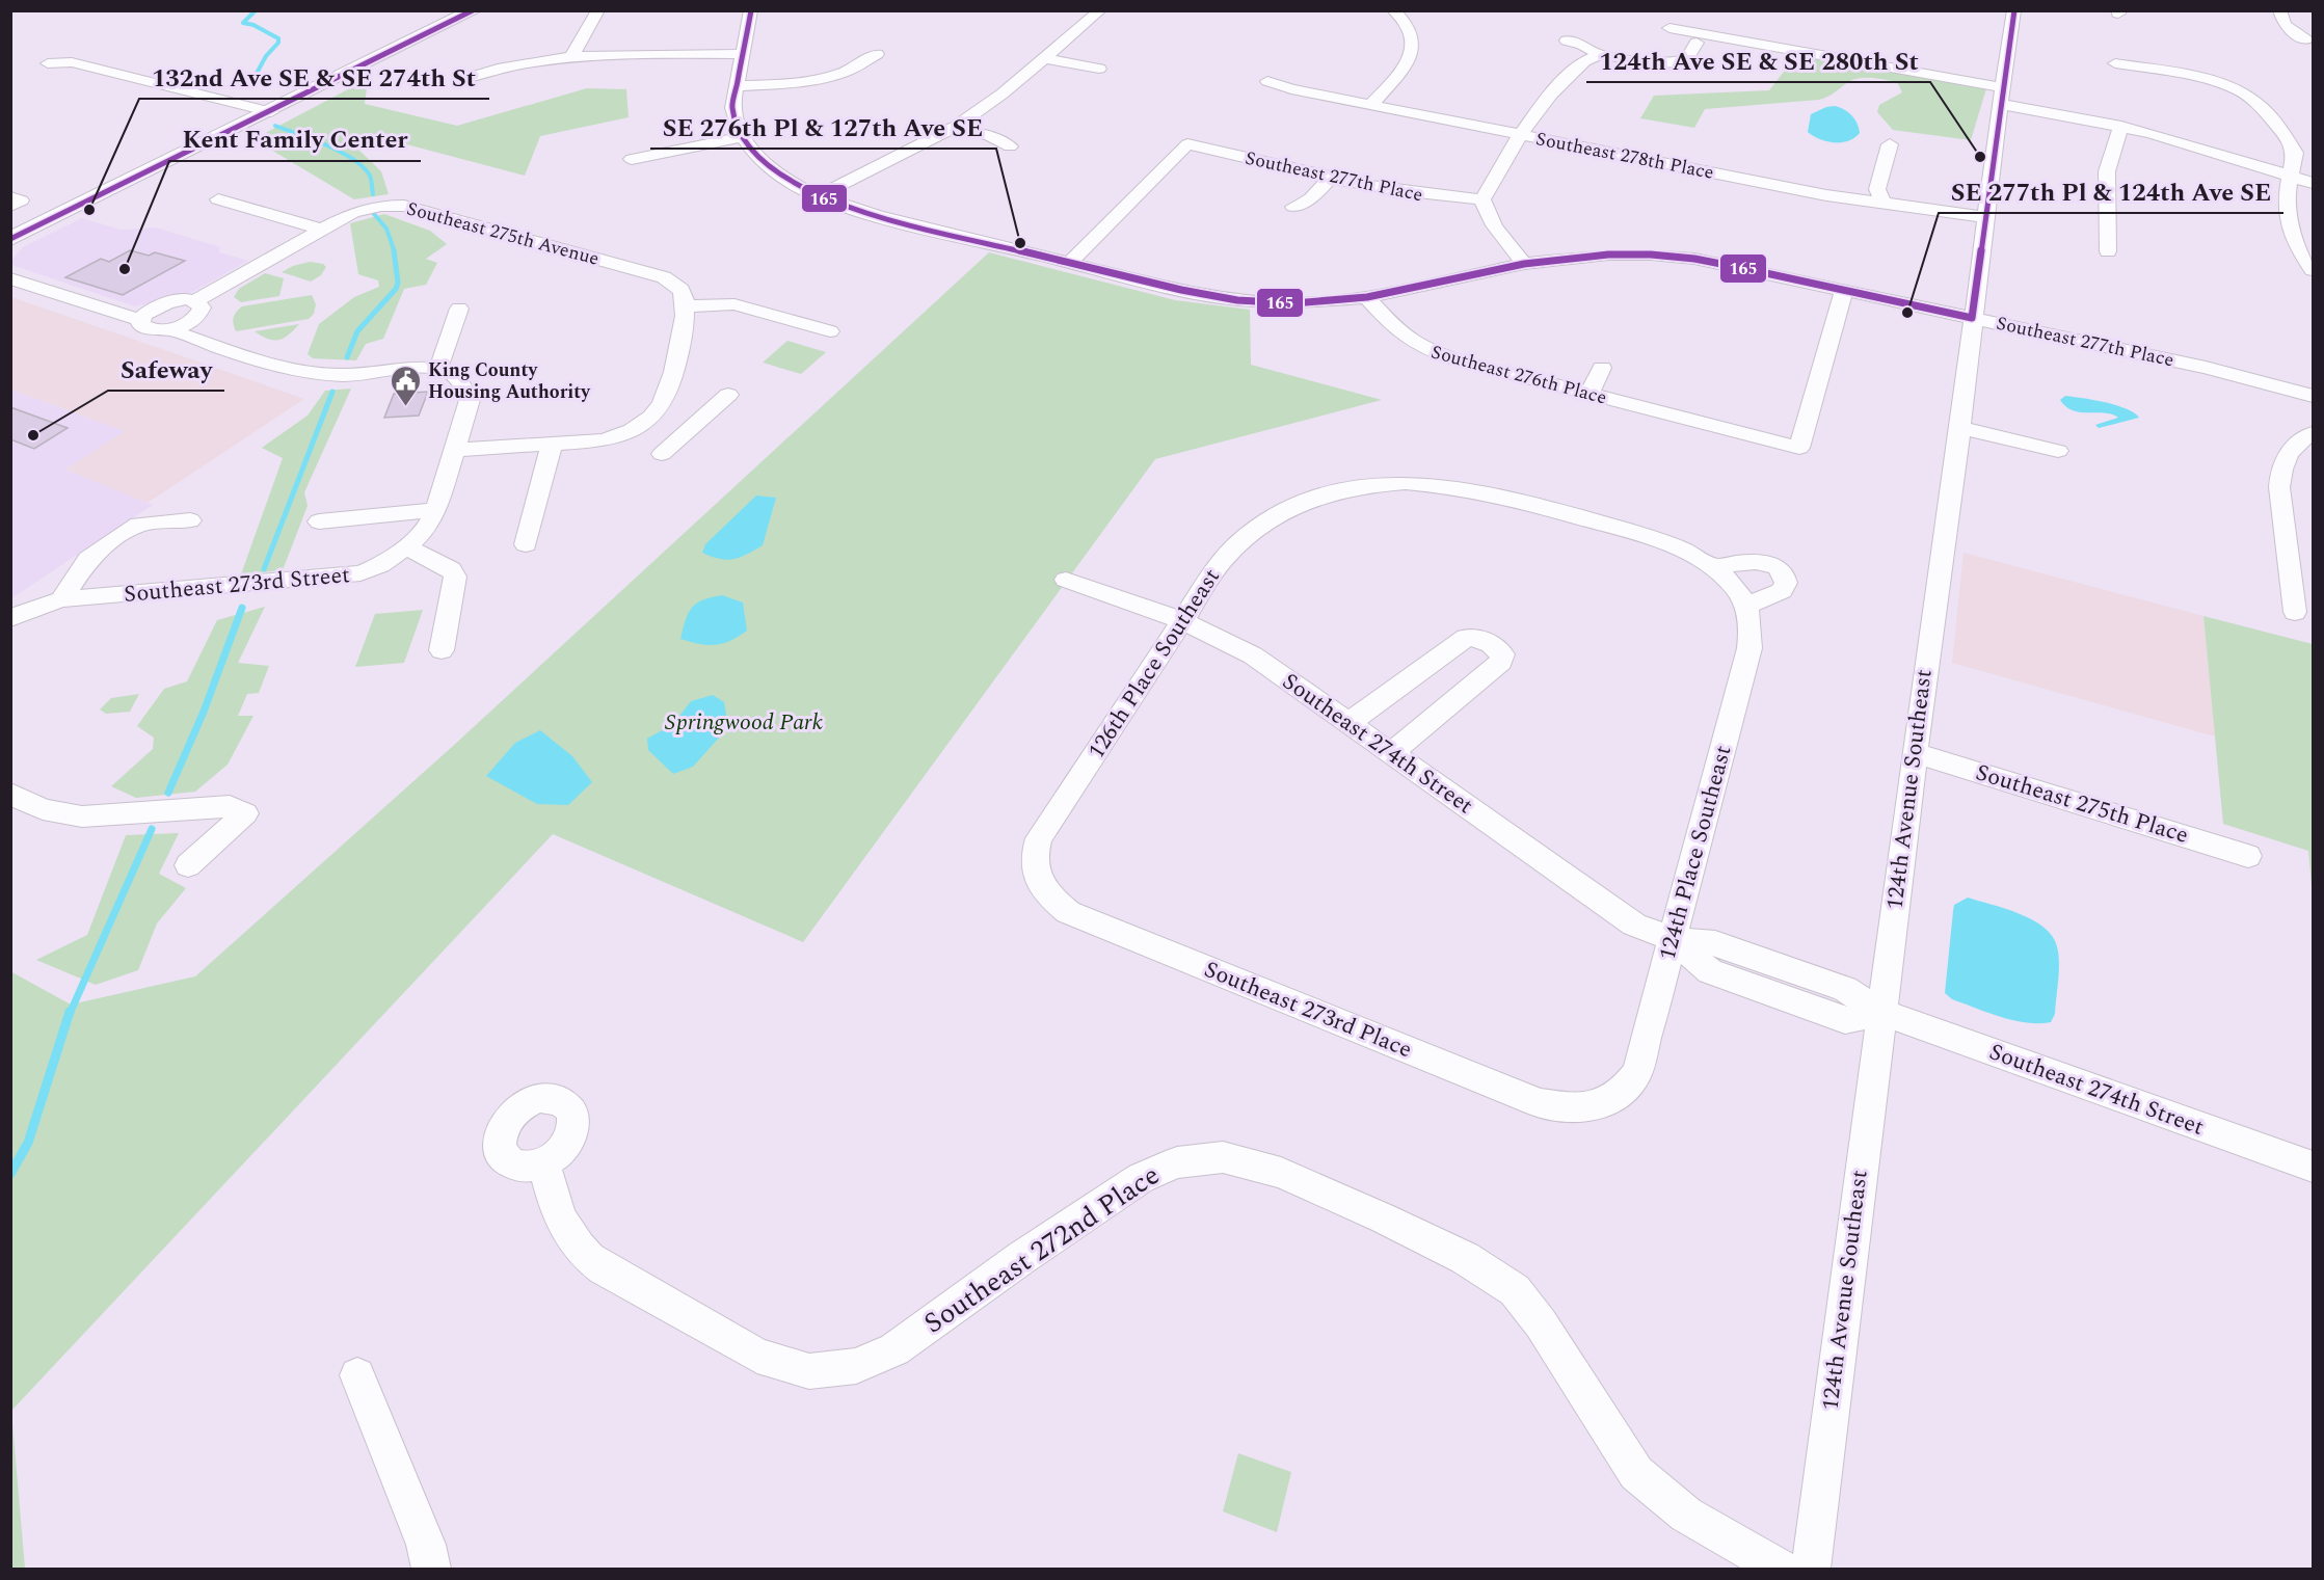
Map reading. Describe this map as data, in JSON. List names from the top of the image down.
{
  "streets": {
    "street": [
      "Southeast 278th Place",
      "Southeast 277th Place",
      "Southeast 275th Avenue",
      "Southeast 276th Place",
      "Southeast 273rd Street",
      "126th Place Southeast",
      "Southeast 274th Street",
      "124th Avenue Southeast",
      "Southeast 275th Place",
      "124th Place Southeast",
      "Southeast 273rd Place",
      "Southeast 272nd Place"
    ]
  },
  "crossings": [
    ["Southeast 278th Place", "124th Avenue Southeast"],
    ["Southeast 277th Place", "Southeast 276th Place"],
    ["Southeast 277th Place", "124th Avenue Southeast"],
    ["126th Place Southeast", "Southeast 274th Street"],
    ["126th Place Southeast", "Southeast 273rd Place"],
    ["Southeast 274th Street", "124th Avenue Southeast"],
    ["Southeast 274th Street", "124th Place Southeast"],
    ["124th Avenue Southeast", "Southeast 275th Place"],
    ["124th Place Southeast", "Southeast 273rd Place"]
  ],
  "parks": ["Springwood Park"],
  "places": {
    "other": [
      "124th Ave SE & SE 280th St",
      "132nd Ave SE & SE 274th St",
      "SE 276th Pl & 127th Ave SE",
      "Kent Family Center",
      "SE 277th Pl & 124th Ave SE",
      "Safeway"
    ],
    "public building": ["King County Housing Authority"]
  },
  "lines": ["transit line 165"]
}
